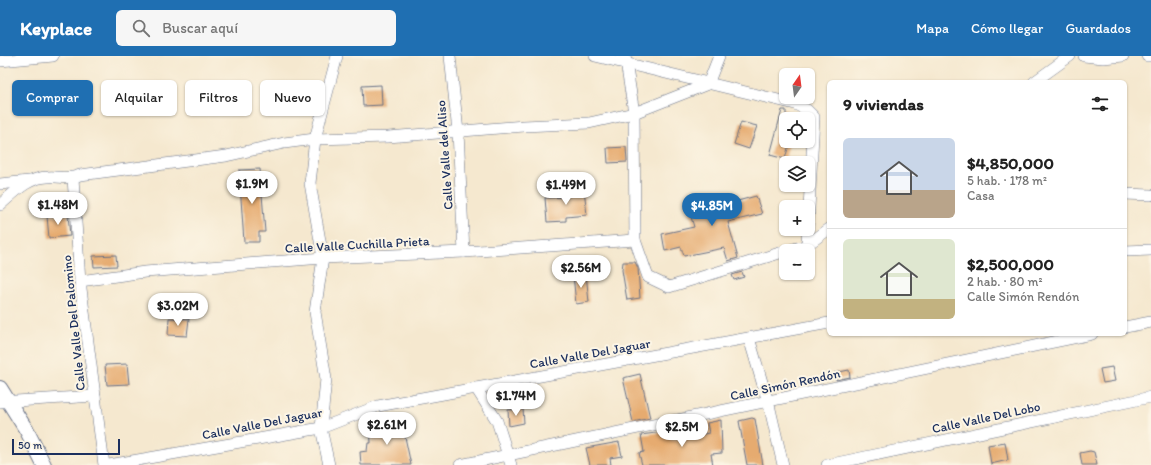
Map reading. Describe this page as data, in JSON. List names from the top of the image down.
{
  "streets": {
    "street": [
      "Calle Valle del Aliso",
      "Calle Valle Cuchilla Prieta",
      "Calle Valle Del Palomino",
      "Calle Valle Del Jaguar",
      "Calle Simón Rendón",
      "Calle Valle Del Lobo"
    ]
  },
  "crossings": [
    ["Calle Valle del Aliso", "Calle Valle Cuchilla Prieta"],
    ["Calle Valle Cuchilla Prieta", "Calle Valle Del Palomino"]
  ],
  "scale_bar": "50 m",
  "north": "top",
  "page": {
    "header": "Keyplace",
    "search": "Buscar aquí",
    "nav": ["Mapa", "Cómo llegar", "Guardados"],
    "map_buttons": ["+", "−"],
    "chip": [
      "Comprar",
      "Alquilar",
      "Filtros",
      "Nuevo"
    ],
    "heading": "9 viviendas",
    "list": [
      {
        "name": "$4,850,000",
        "note": "5 hab. · 178 m² · Casa"
      },
      {
        "name": "$2,500,000",
        "note": "2 hab. · 80 m² · Calle Simón Rendón"
      }
    ],
    "price": [
      "$1.9M",
      "$1.49M",
      "$1.48M",
      "$4.85M",
      "$2.56M",
      "$3.02M",
      "$1.74M",
      "$2.61M",
      "$2.5M"
    ],
    "scale": "50 m"
  }
}
